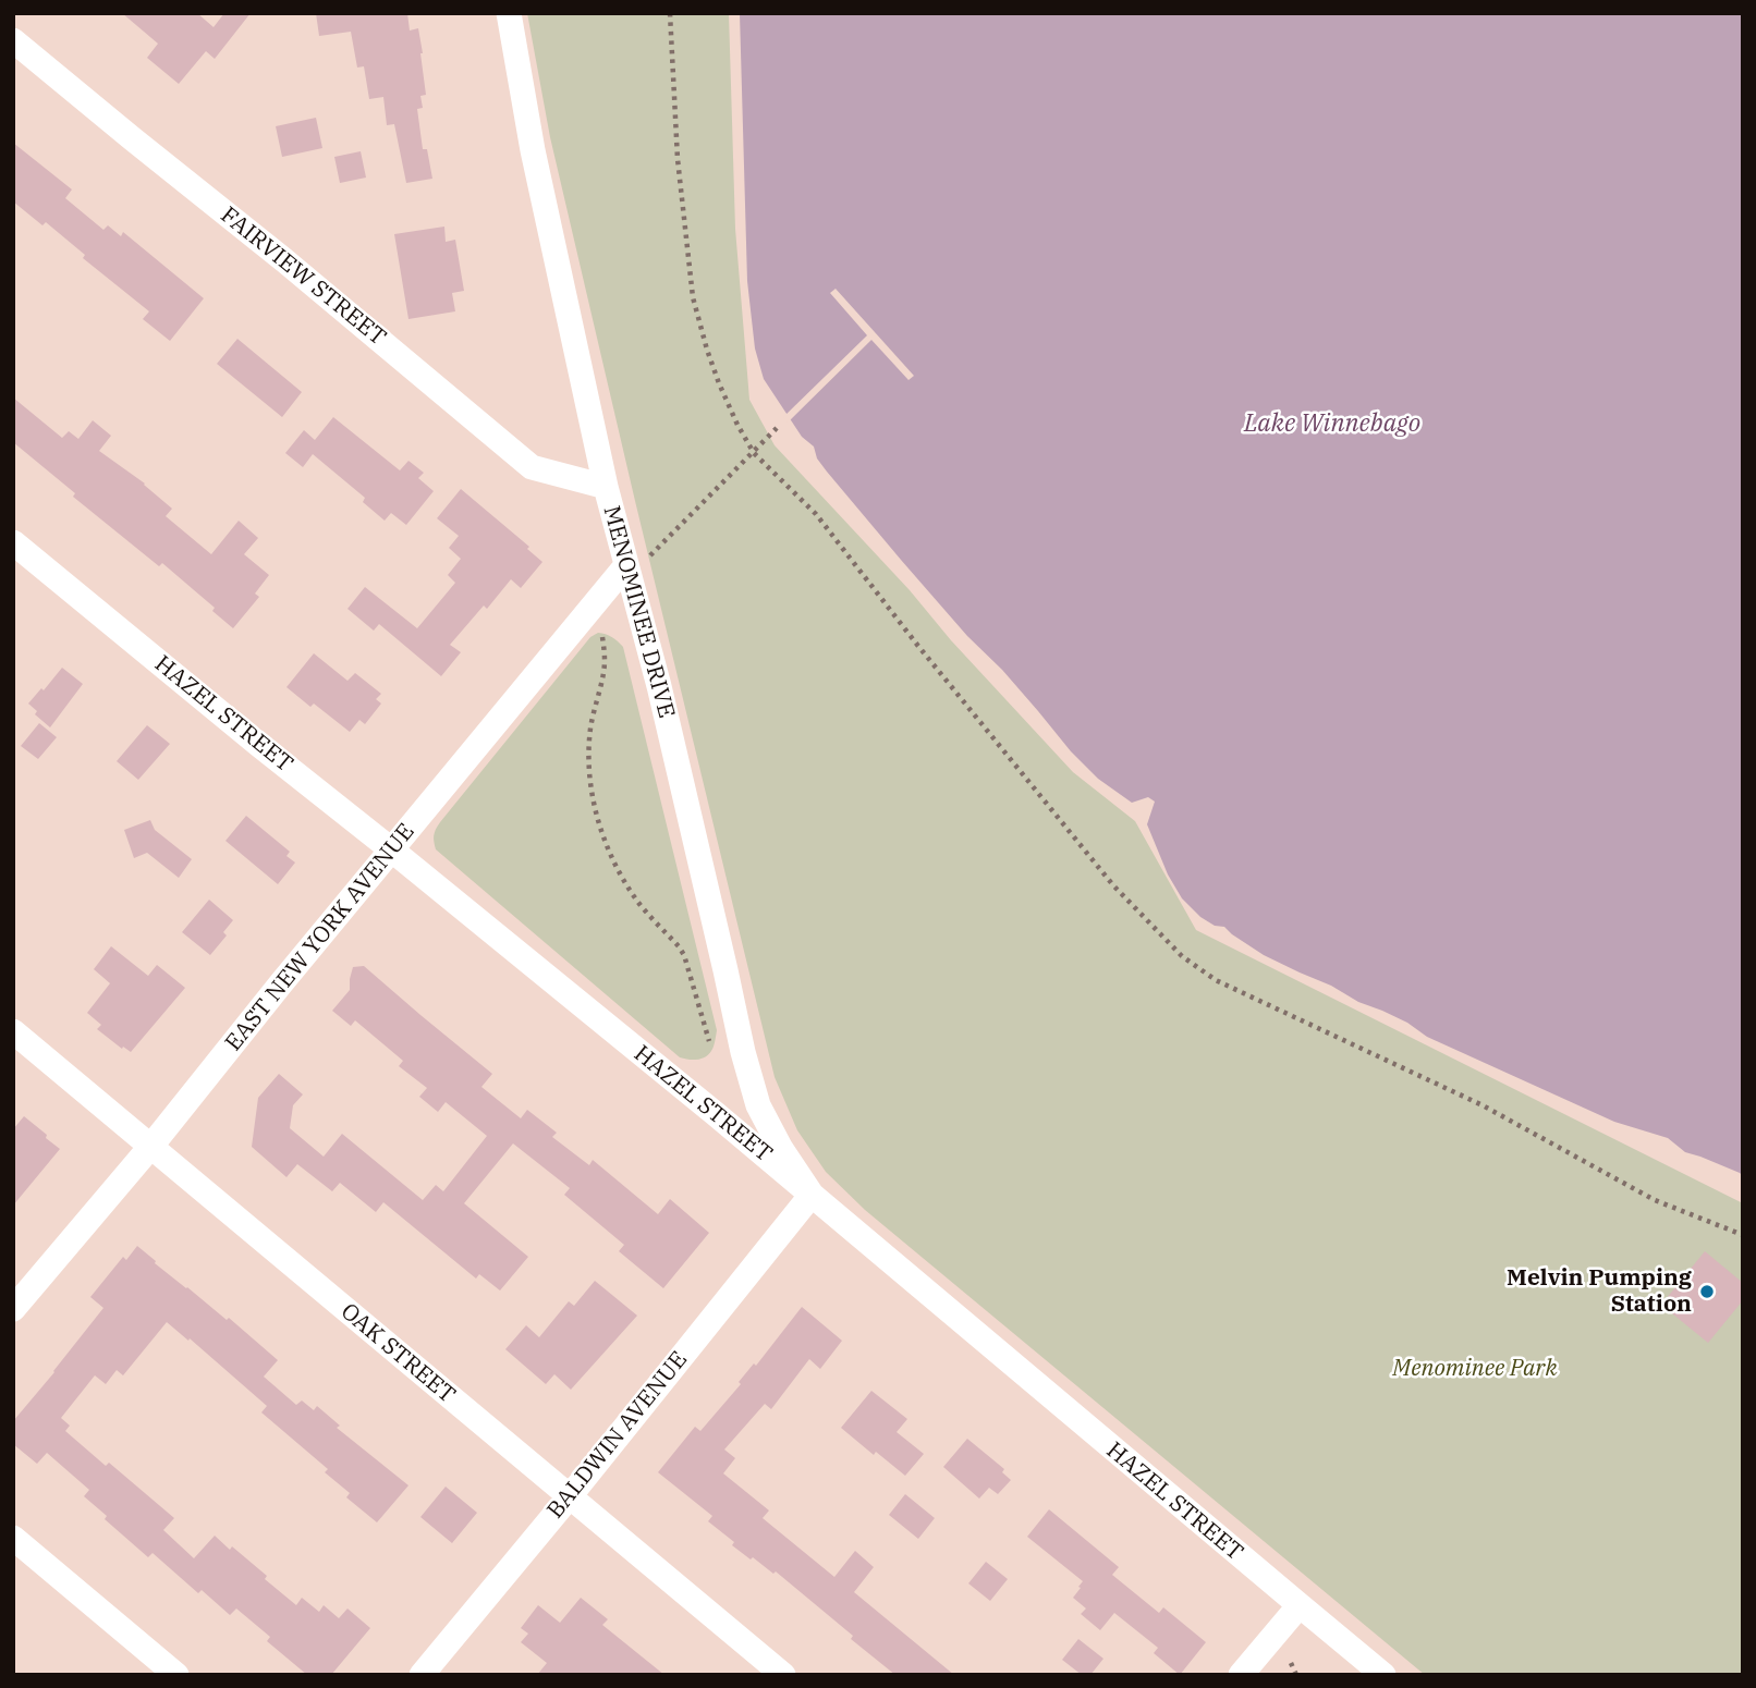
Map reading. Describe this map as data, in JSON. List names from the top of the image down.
{
  "streets": {
    "street": [
      "FAIRVIEW STREET",
      "MENOMINEE DRIVE",
      "HAZEL STREET",
      "EAST NEW YORK AVENUE",
      "OAK STREET",
      "BALDWIN AVENUE"
    ]
  },
  "crossings": [
    ["FAIRVIEW STREET", "MENOMINEE DRIVE"],
    ["MENOMINEE DRIVE", "HAZEL STREET"],
    ["MENOMINEE DRIVE", "EAST NEW YORK AVENUE"],
    ["MENOMINEE DRIVE", "BALDWIN AVENUE"],
    ["HAZEL STREET", "EAST NEW YORK AVENUE"],
    ["HAZEL STREET", "BALDWIN AVENUE"],
    ["EAST NEW YORK AVENUE", "OAK STREET"],
    ["OAK STREET", "BALDWIN AVENUE"]
  ],
  "water": ["Lake Winnebago"],
  "parks": ["Menominee Park"],
  "places": ["Melvin Pumping Station"]
}
